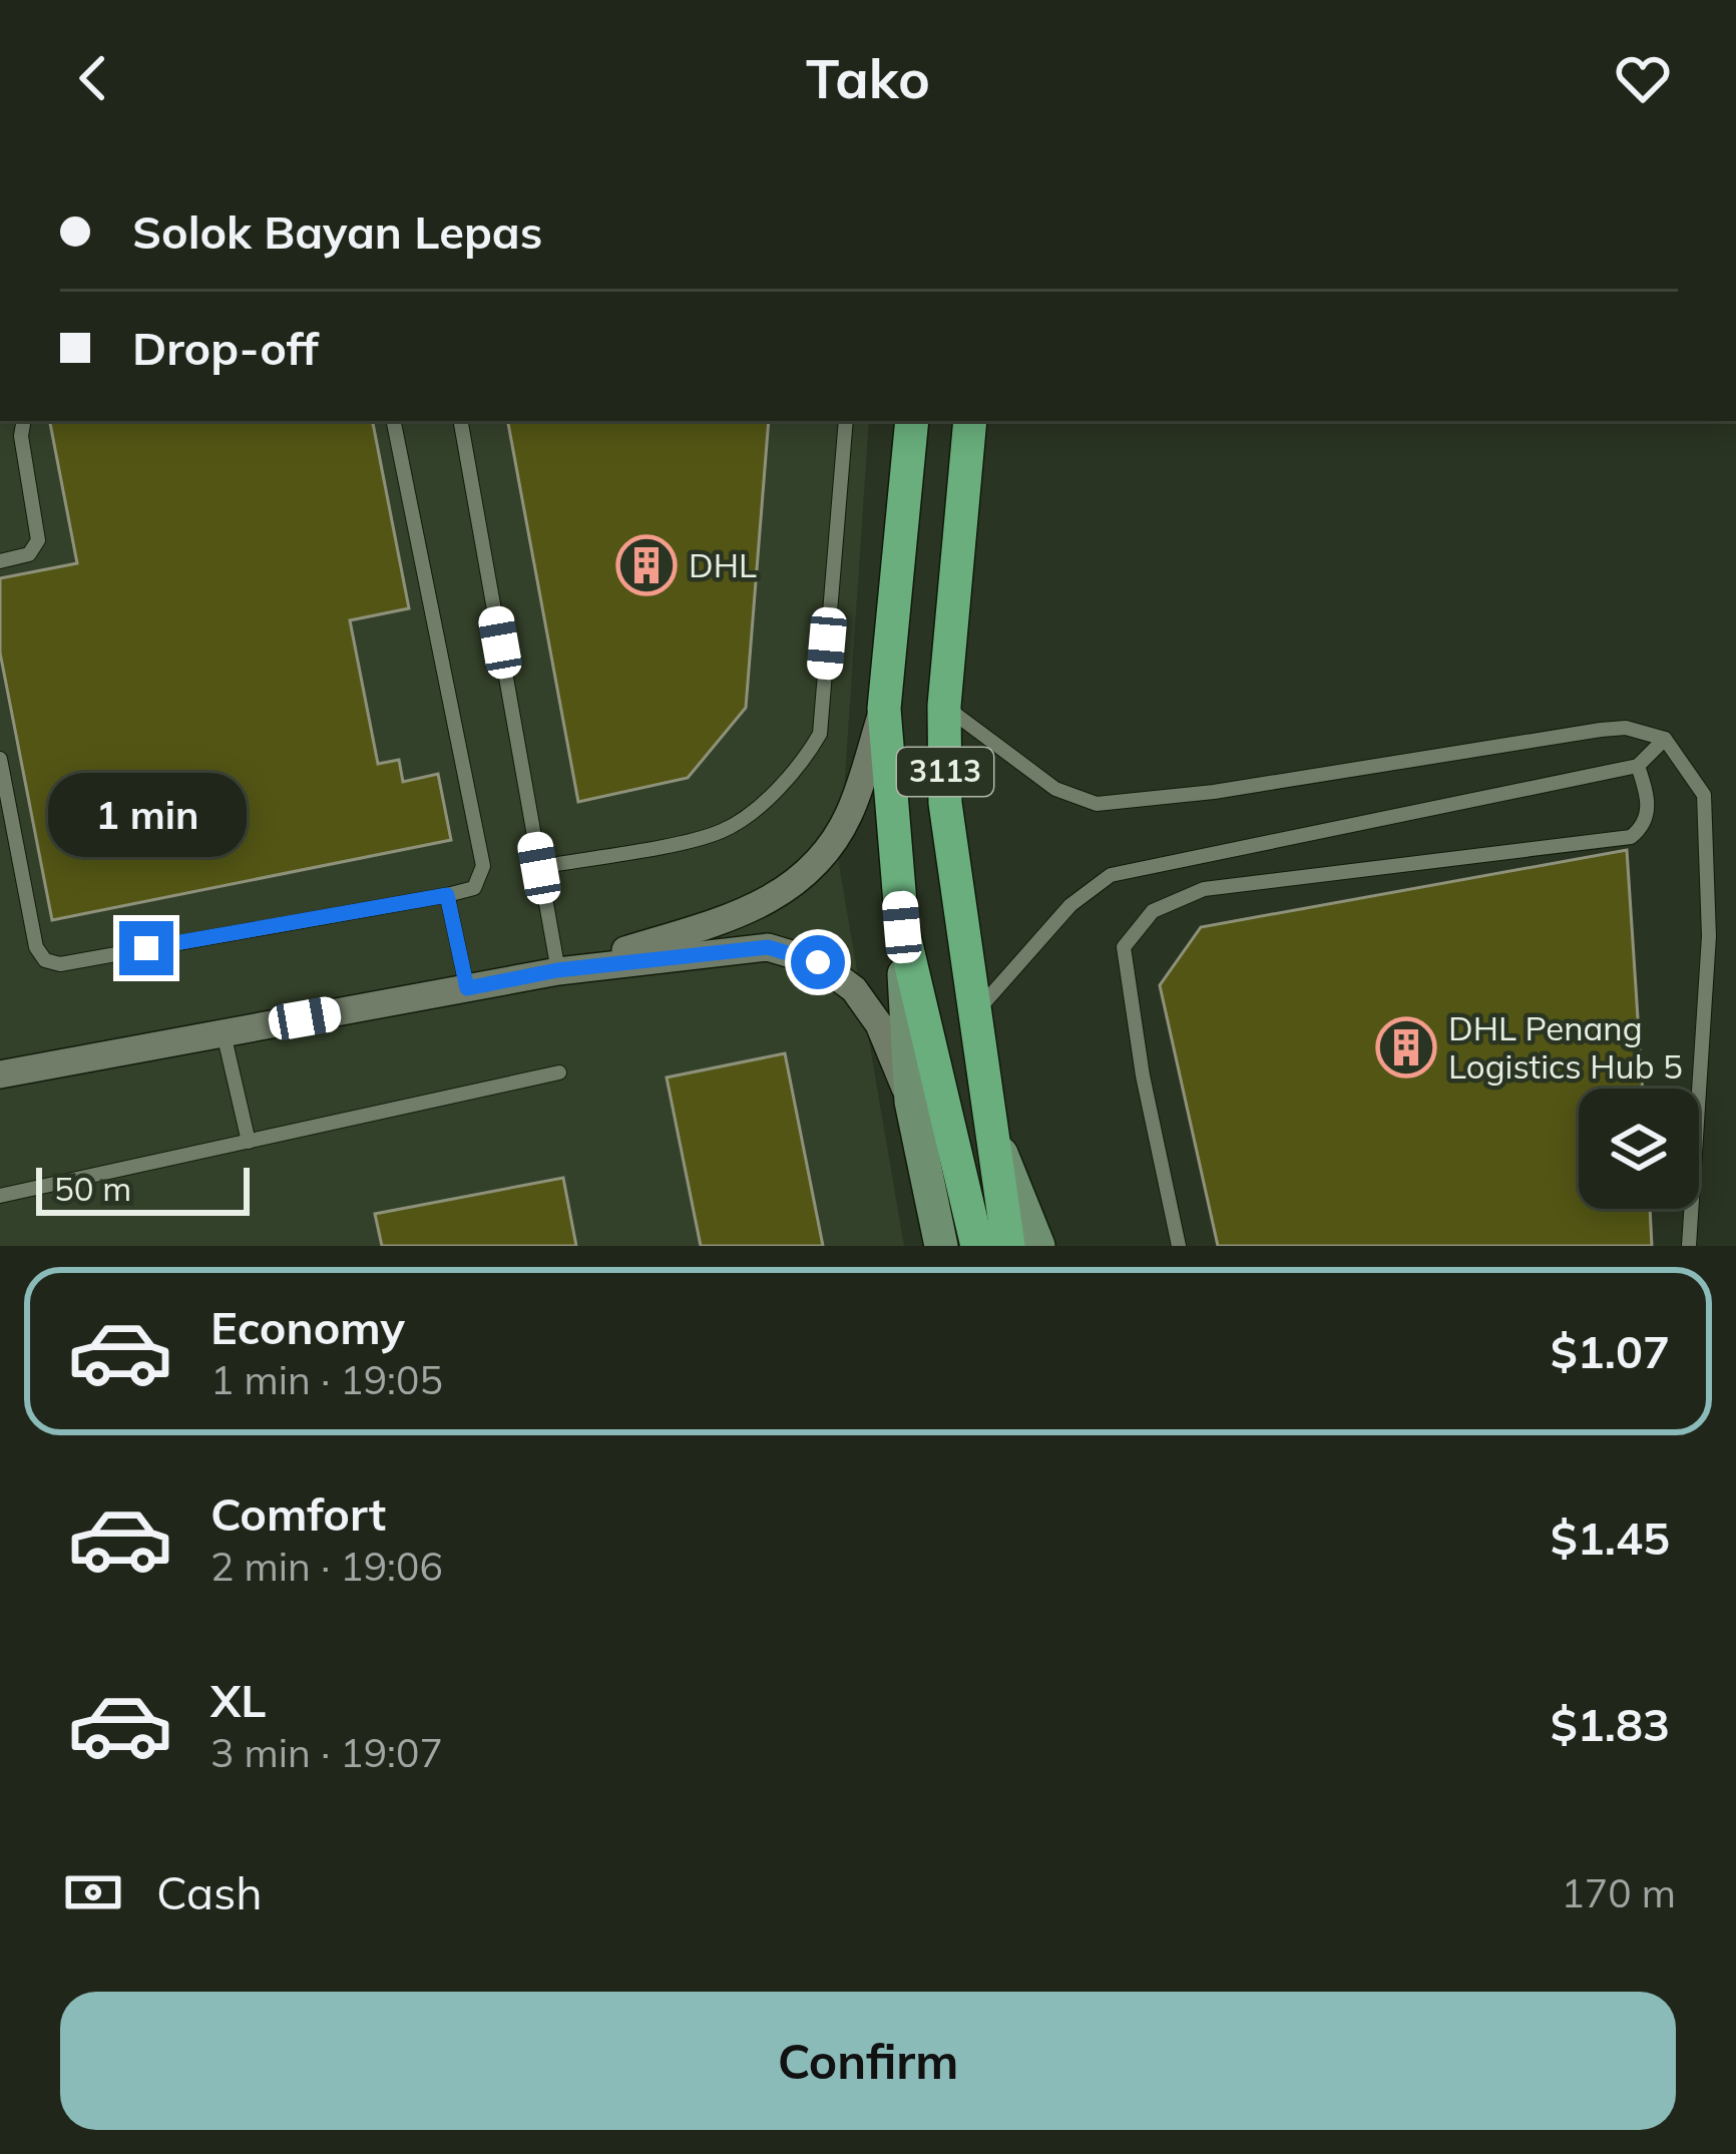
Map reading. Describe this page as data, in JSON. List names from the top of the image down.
{
  "streets": {
    "highway": ["3113"]
  },
  "places": {
    "building": ["DHL", "DHL Penang Logistics Hub 5"]
  },
  "scale_bar": "50 m",
  "page": {
    "header": "Tako",
    "banner": ["Solok Bayan Lepas", "Drop-off"],
    "bubble": "1 min",
    "scale": "50 m",
    "list": [
      {
        "name": "Economy",
        "note": "1 min · 19:05",
        "value": "$1.07"
      },
      {
        "name": "Comfort",
        "note": "2 min · 19:06",
        "value": "$1.45"
      },
      {
        "name": "XL",
        "note": "3 min · 19:07",
        "value": "$1.83"
      }
    ],
    "pay": ["Cash", "170 m"],
    "buttons": "Confirm"
  }
}
